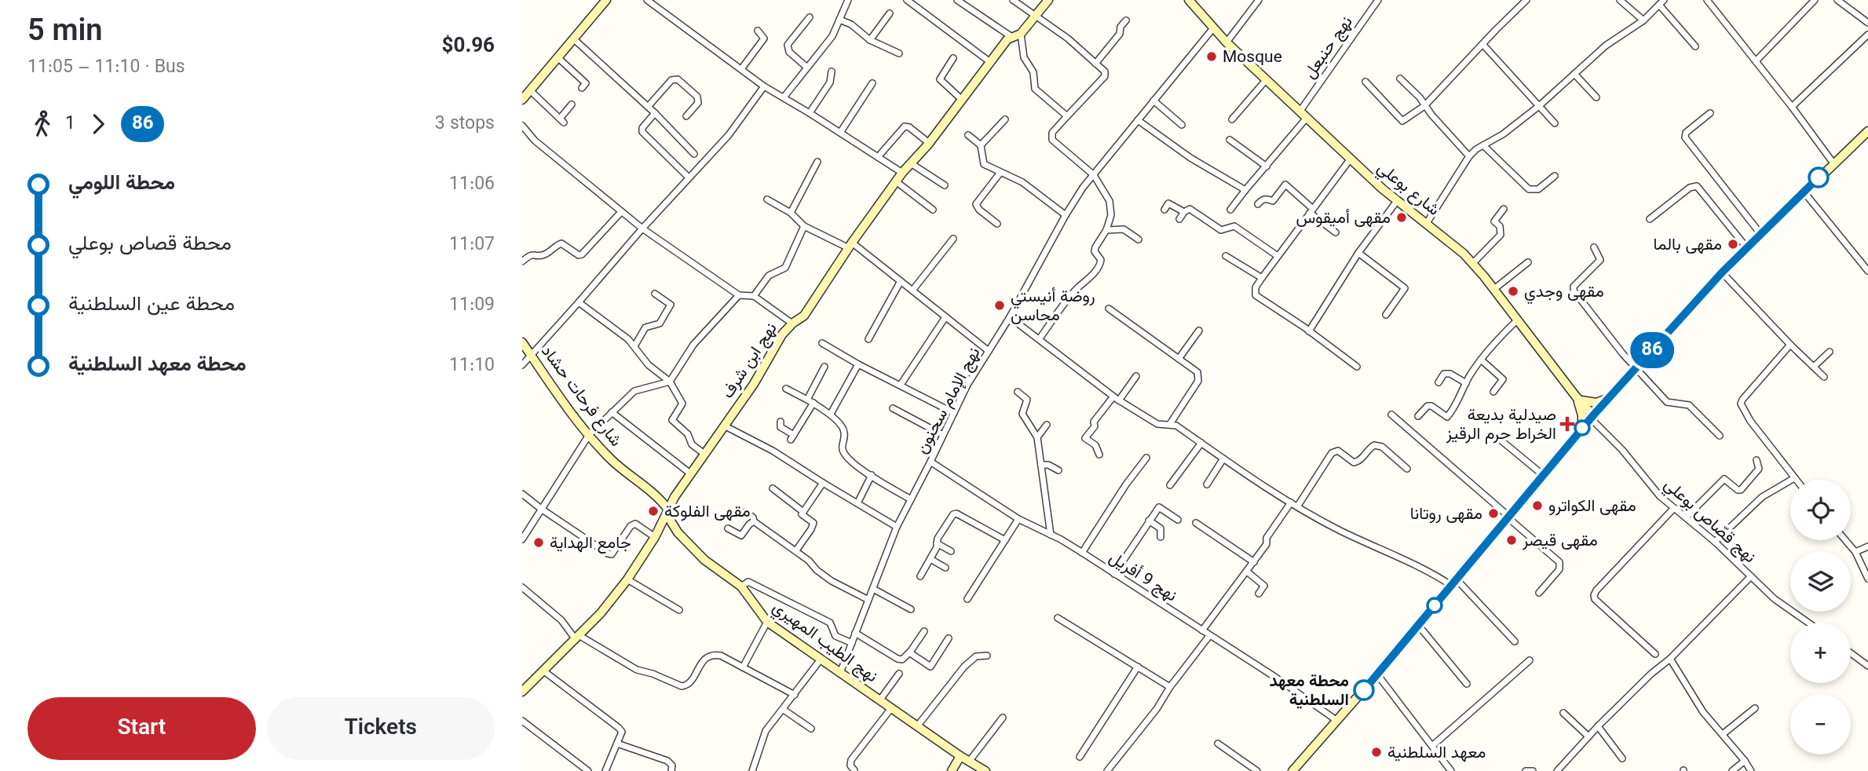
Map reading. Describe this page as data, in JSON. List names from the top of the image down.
{
  "streets": {
    "street": [
      "نهج حنبعل",
      "شارع بوعلي",
      "نهج ابن شرف",
      "شارع فرحات حشاد",
      "نهج الإمام سحنون",
      "نهج قصّاص بوعلي",
      "نهج 9 أفريل",
      "نهج الطيب المهيري"
    ]
  },
  "crossings": [
    ["نهج حنبعل", "شارع بوعلي"],
    ["شارع بوعلي", "نهج الإمام سحنون"],
    ["شارع بوعلي", "نهج قصّاص بوعلي"],
    ["نهج ابن شرف", "شارع فرحات حشاد"],
    ["نهج ابن شرف", "نهج الطيب المهيري"],
    ["شارع فرحات حشاد", "نهج الطيب المهيري"],
    ["نهج الإمام سحنون", "نهج 9 أفريل"],
    ["نهج الإمام سحنون", "نهج الطيب المهيري"]
  ],
  "places": {
    "other": [
      "Mosque",
      "مقهى أميقوس",
      "مقهى بالما",
      "مقهى وجدي",
      "روضة أنيستي محاسن",
      "مقهى الكواترو",
      "مقهى الفلوكة",
      "مقهى روتانا",
      "مقهى قيصر",
      "جامع الهداية",
      "محطة معهد السلطنية",
      "معهد السلطنية"
    ],
    "health": ["صيدلية بديعة الخراط حرم الرقيز"]
  },
  "lines": ["bus line 86"],
  "page": {
    "heading": ["5 min", "11:05 – 11:10 · Bus", "$0.96"],
    "on_map": "86",
    "legs": ["1", "86", "3 stops"],
    "list": [
      {
        "name": "محطة اللومي",
        "value": "11:06"
      },
      {
        "name": "محطة قصاص بوعلي",
        "value": "11:07"
      },
      {
        "name": "محطة عين السلطنية",
        "value": "11:09"
      },
      {
        "name": "محطة معهد السلطنية",
        "value": "11:10"
      }
    ],
    "map_buttons": ["+", "−"],
    "buttons": ["Start", "Tickets"]
  }
}
